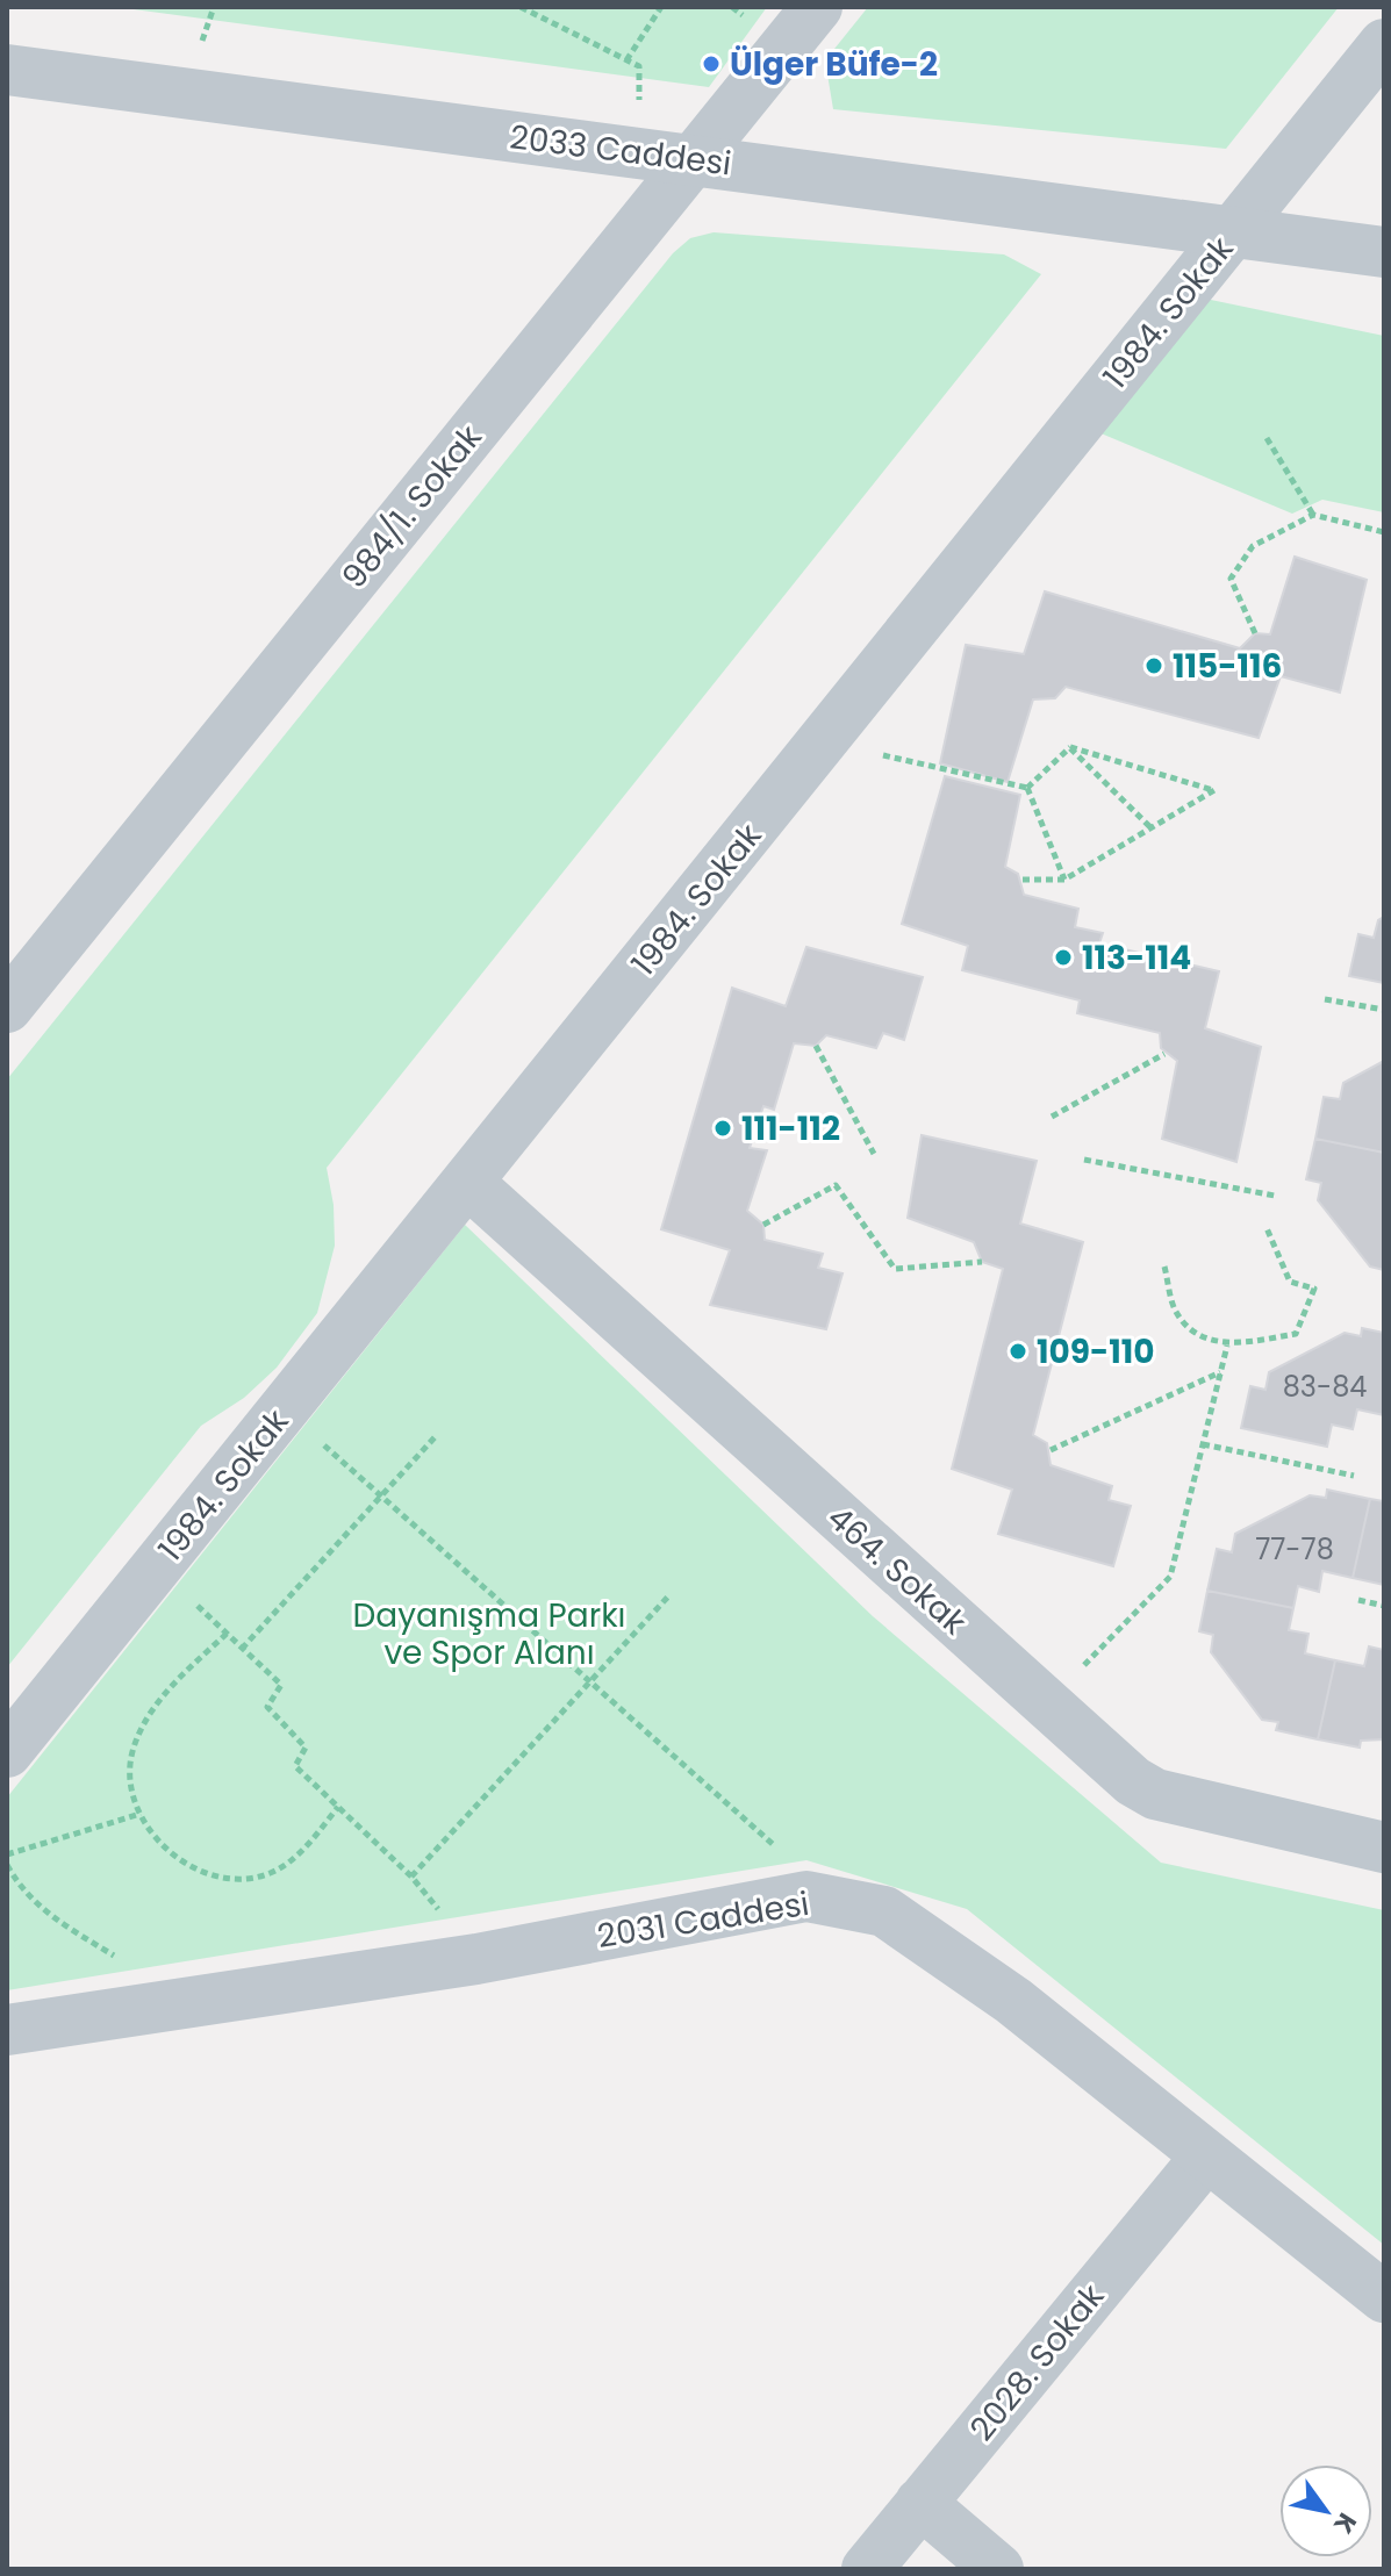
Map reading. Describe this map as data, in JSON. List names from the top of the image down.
{
  "streets": {
    "street": [
      "2033 Caddesi",
      "1984. Sokak",
      "984/1. Sokak",
      "464. Sokak",
      "2031 Caddesi",
      "2028. Sokak"
    ]
  },
  "crossings": [
    ["2033 Caddesi", "1984. Sokak"],
    ["2033 Caddesi", "984/1. Sokak"],
    ["1984. Sokak", "464. Sokak"],
    ["2031 Caddesi", "2028. Sokak"]
  ],
  "parks": ["Dayanışma Parkı ve Spor Alanı"],
  "places": [
    "Ülger Büfe-2",
    "115-116",
    "113-114",
    "111-112",
    "109-110"
  ],
  "house_numbers": ["83-84", "77-78"],
  "north": "bottom right"
}
